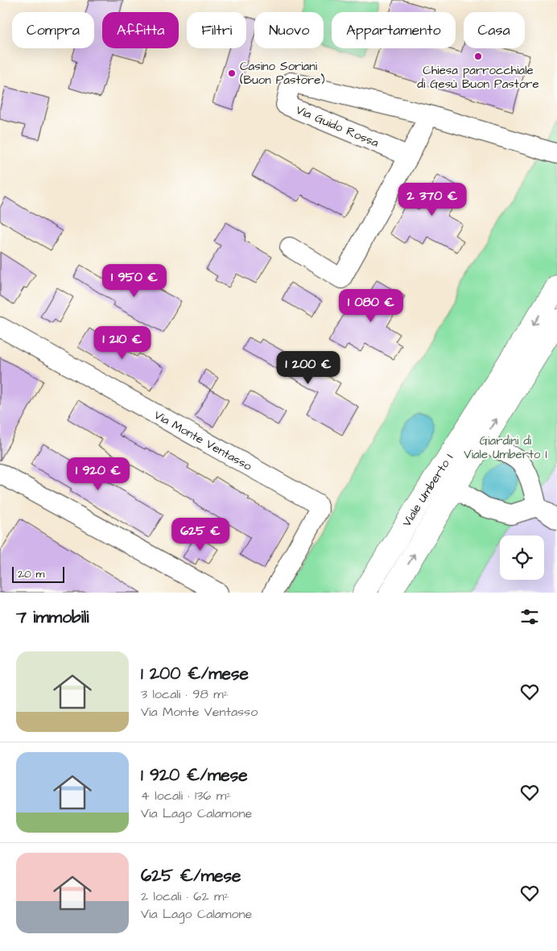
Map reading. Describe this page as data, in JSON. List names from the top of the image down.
{
  "streets": {
    "main road": ["Viale Umberto I"],
    "street": ["Via Guido Rossa", "Via Monte Ventasso"]
  },
  "parks": ["Giardini di Viale Umberto I"],
  "places": ["Chiesa parrocchiale di Gesù Buon Pastore", "Casino Soriani (Buon Pastore)"],
  "scale_bar": "20 m",
  "page": {
    "chip": [
      "Compra",
      "Affitta",
      "Filtri",
      "Nuovo",
      "Appartamento",
      "Casa"
    ],
    "price": [
      "2 370 €",
      "1 950 €",
      "1 080 €",
      "1 210 €",
      "1 200 €",
      "1 920 €",
      "625 €"
    ],
    "scale": "20 m",
    "heading": "7 immobili",
    "list": [
      {
        "name": "1 200 €/mese",
        "note": "3 locali · 98 m² · Via Monte Ventasso"
      },
      {
        "name": "1 920 €/mese",
        "note": "4 locali · 136 m² · Via Lago Calamone"
      },
      {
        "name": "625 €/mese",
        "note": "2 locali · 62 m² · Via Lago Calamone"
      }
    ]
  }
}
